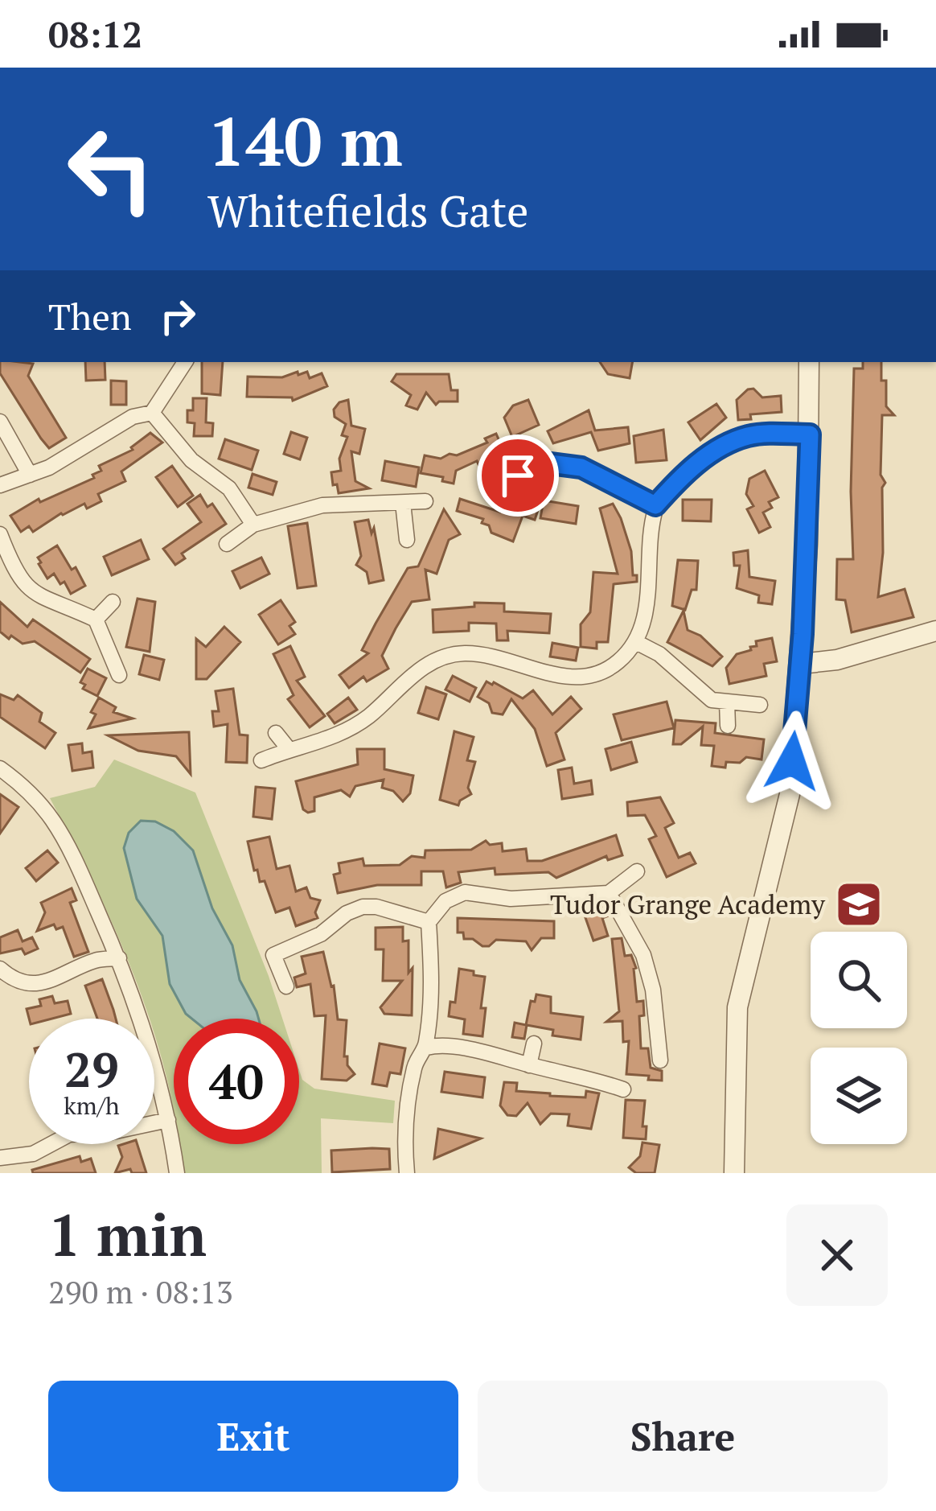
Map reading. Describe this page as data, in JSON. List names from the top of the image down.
{
  "places": {
    "school or university": ["Tudor Grange Academy"]
  },
  "page": {
    "status": "08:12",
    "turn": ["140 m", "Whitefields Gate"],
    "then": "Then",
    "speed": "29 km/h",
    "limit": "40",
    "heading": ["1 min", "290 m · 08:13"],
    "buttons": ["Exit", "Share"]
  }
}
